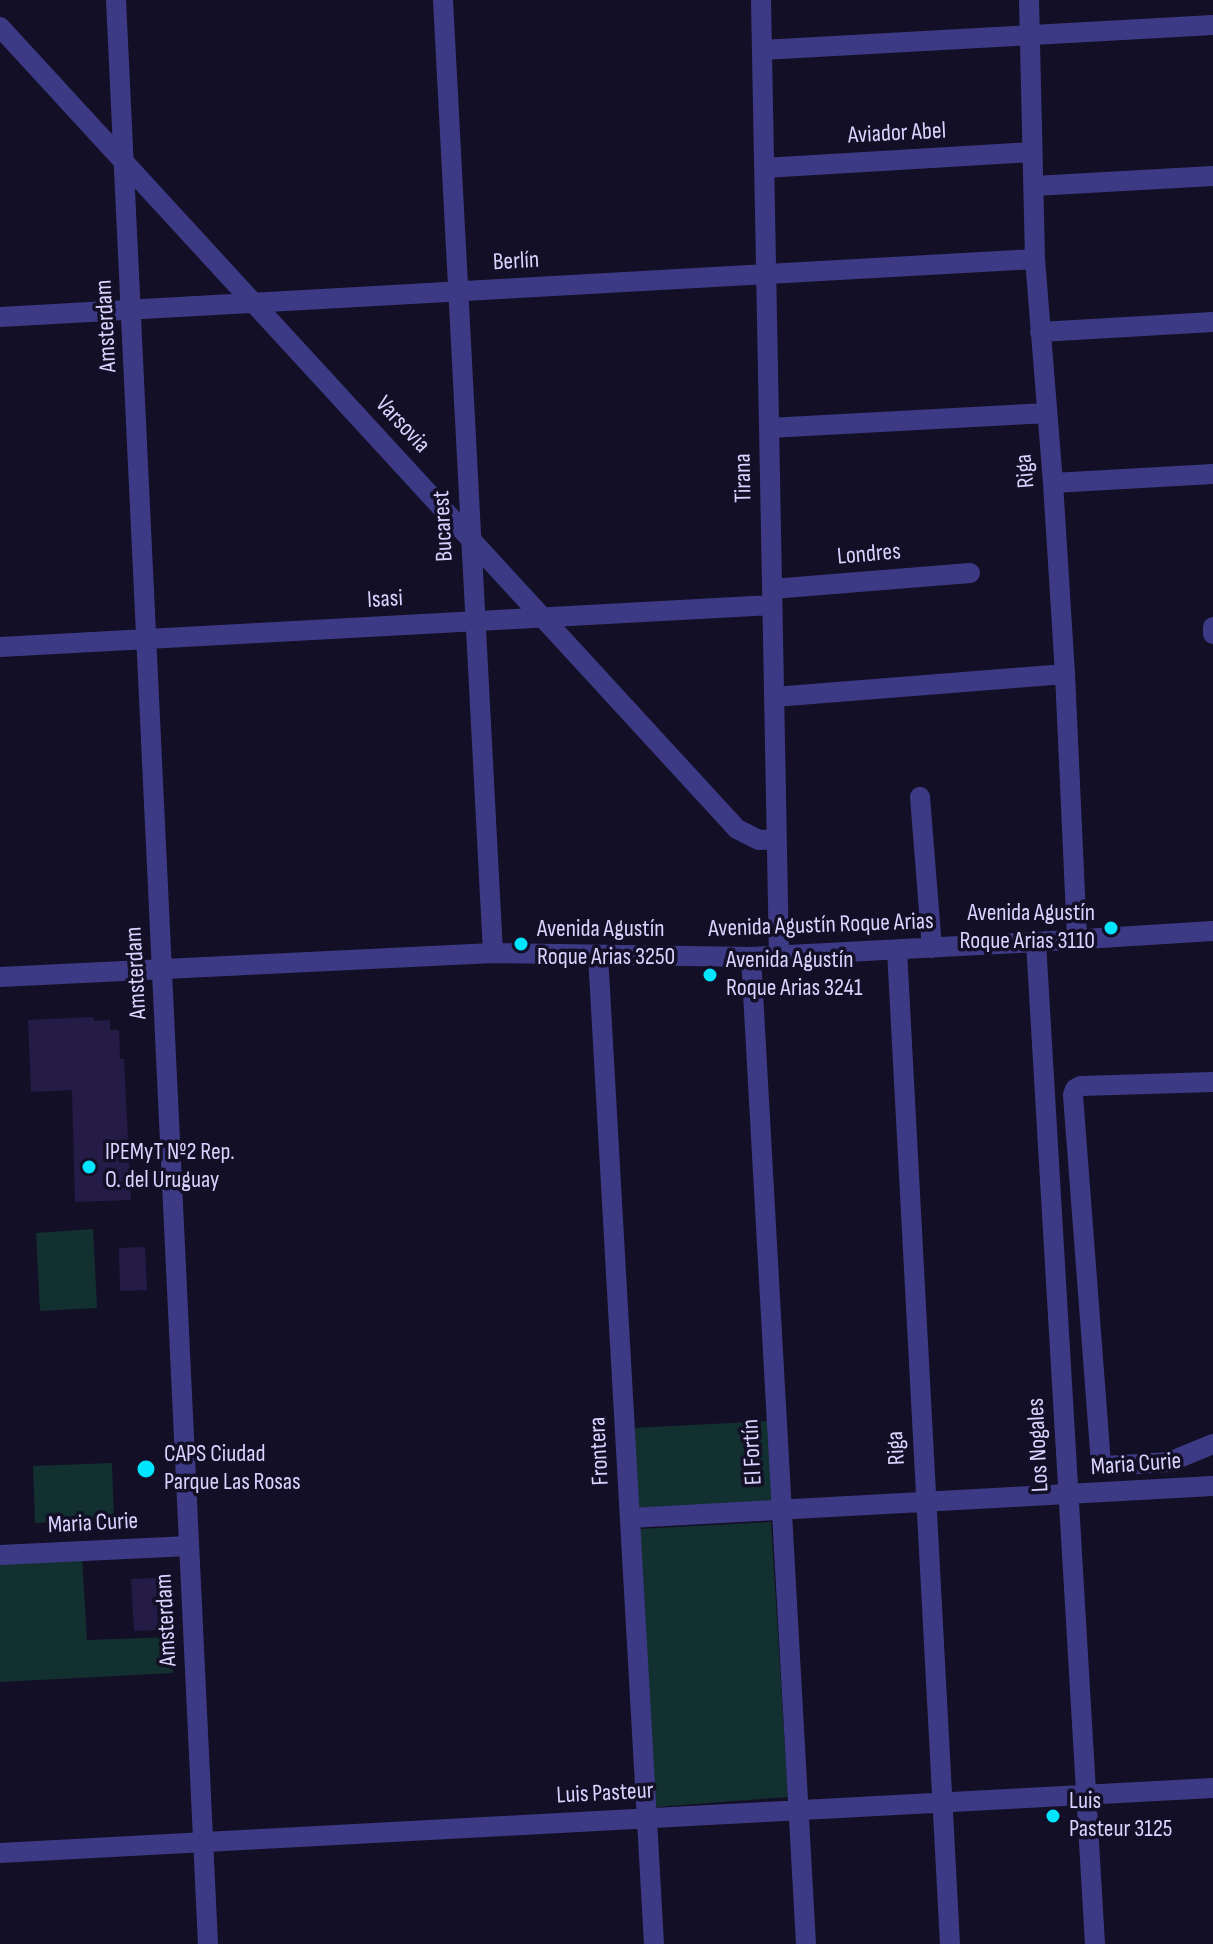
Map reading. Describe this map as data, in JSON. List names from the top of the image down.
{
  "streets": {
    "street": [
      "Aviador Abel",
      "Berlín",
      "Amsterdam",
      "Varsovia",
      "Riga",
      "Tirana",
      "Bucarest",
      "Londres",
      "Isasi",
      "Avenida Agustín Roque Arias",
      "Los Nogales",
      "Frontera",
      "El Fortín",
      "Maria Curie",
      "Luis Pasteur"
    ]
  },
  "crossings": [
    ["Aviador Abel", "Riga"],
    ["Aviador Abel", "Tirana"],
    ["Berlín", "Amsterdam"],
    ["Berlín", "Varsovia"],
    ["Berlín", "Riga"],
    ["Berlín", "Tirana"],
    ["Berlín", "Bucarest"],
    ["Amsterdam", "Varsovia"],
    ["Amsterdam", "Isasi"],
    ["Amsterdam", "Avenida Agustín Roque Arias"],
    ["Amsterdam", "Maria Curie"],
    ["Amsterdam", "Luis Pasteur"],
    ["Varsovia", "Tirana"],
    ["Varsovia", "Bucarest"],
    ["Varsovia", "Isasi"],
    ["Riga", "Avenida Agustín Roque Arias"],
    ["Riga", "Maria Curie"],
    ["Riga", "Luis Pasteur"],
    ["Tirana", "Londres"],
    ["Tirana", "Isasi"],
    ["Tirana", "Avenida Agustín Roque Arias"],
    ["Bucarest", "Isasi"],
    ["Bucarest", "Avenida Agustín Roque Arias"],
    ["Londres", "Isasi"],
    ["Avenida Agustín Roque Arias", "Los Nogales"],
    ["Avenida Agustín Roque Arias", "Frontera"],
    ["Avenida Agustín Roque Arias", "El Fortín"],
    ["Los Nogales", "Maria Curie"],
    ["Los Nogales", "Luis Pasteur"],
    ["Frontera", "Maria Curie"],
    ["Frontera", "Luis Pasteur"],
    ["El Fortín", "Maria Curie"],
    ["El Fortín", "Luis Pasteur"]
  ],
  "places": [
    "Avenida Agustín Roque Arias 3110",
    "Avenida Agustín Roque Arias 3250",
    "Avenida Agustín Roque Arias 3241",
    "IPEMyT Nº2 Rep. O. del Uruguay",
    "CAPS Ciudad Parque Las Rosas",
    "Luis Pasteur 3125"
  ]
}
